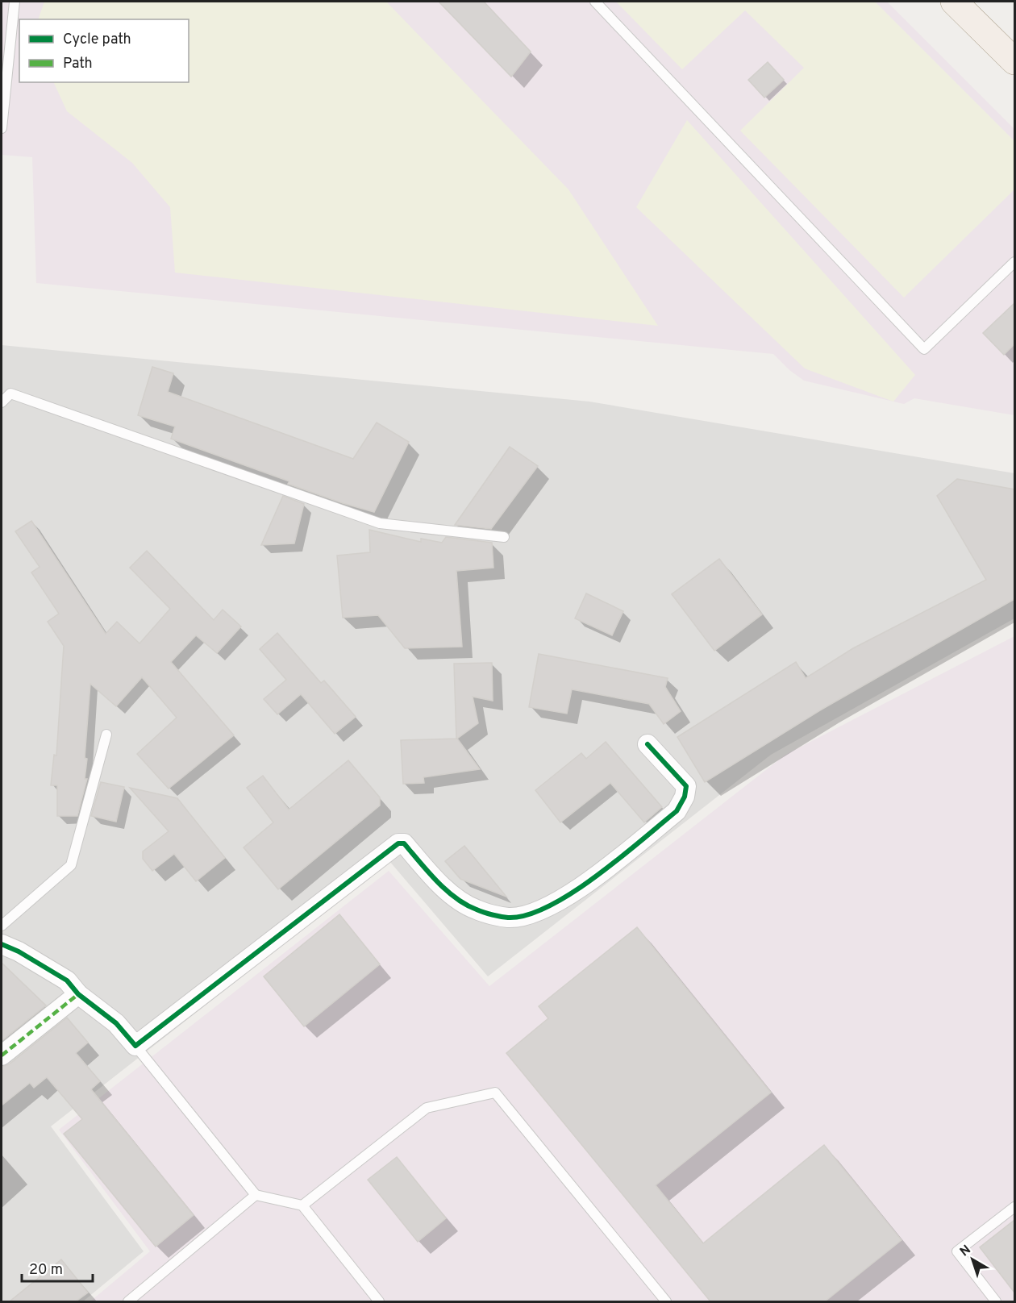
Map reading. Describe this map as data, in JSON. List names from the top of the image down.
{
  "legend": ["Cycle path", "Path"],
  "scale_bar": "20 m",
  "north": "top left"
}
